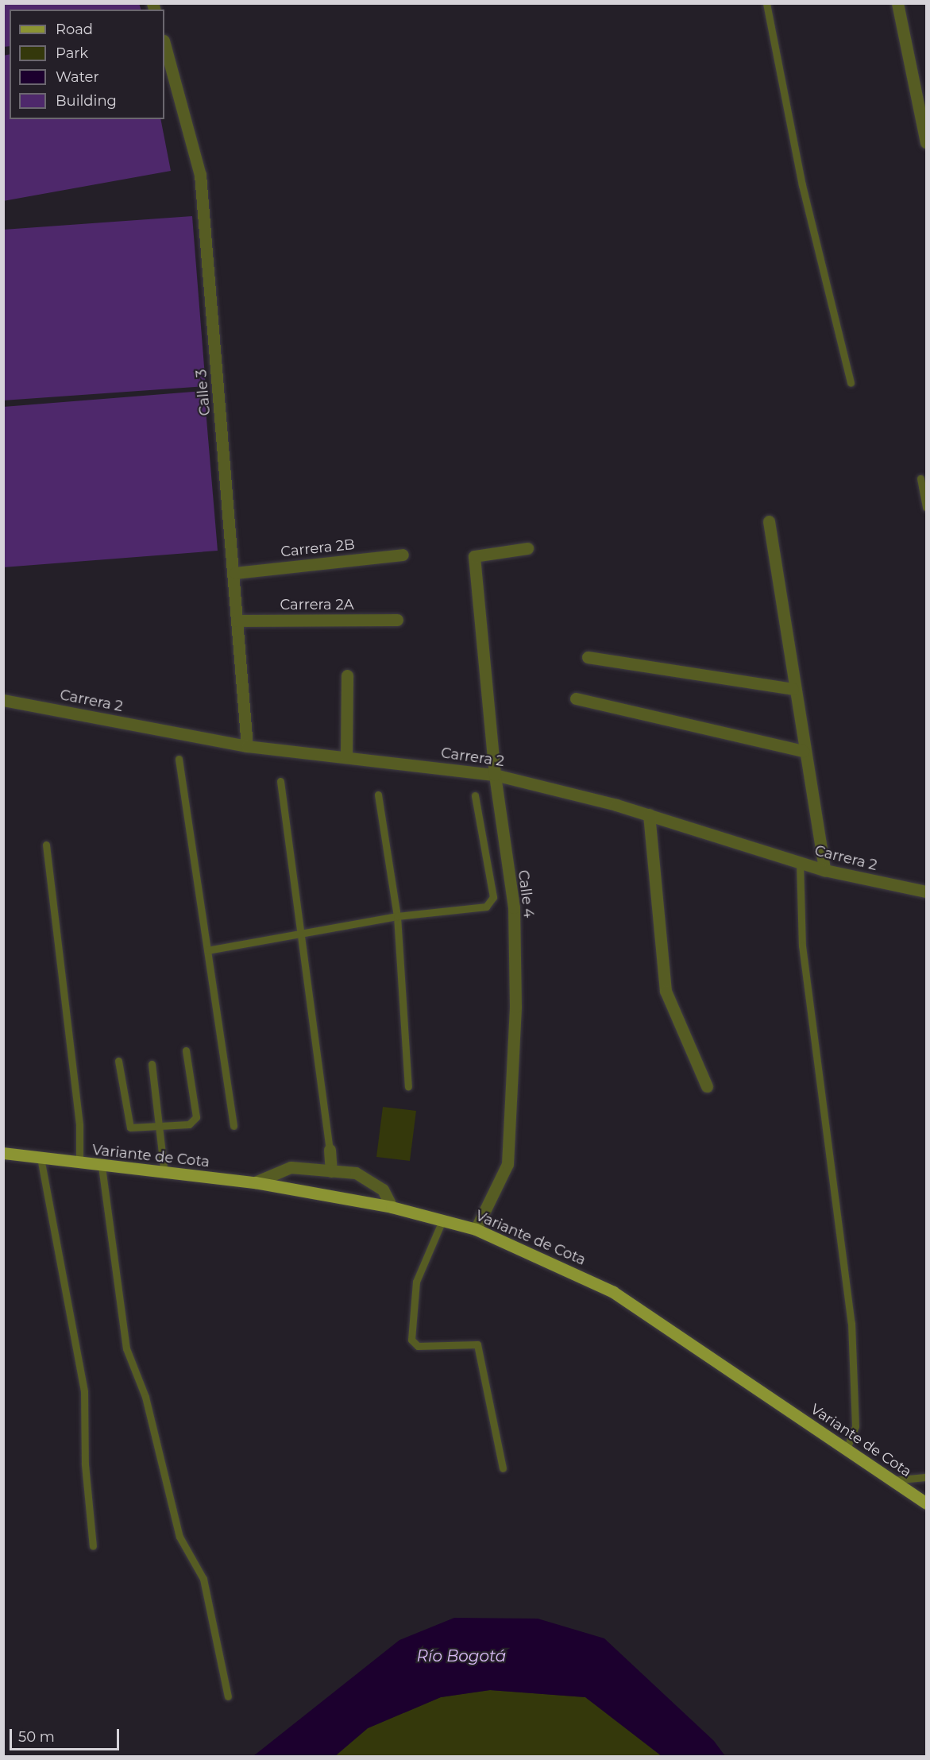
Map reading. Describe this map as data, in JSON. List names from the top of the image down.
{
  "streets": {
    "main road": ["Variante de Cota"],
    "street": [
      "Calle 3",
      "Carrera 2B",
      "Carrera 2A",
      "Carrera 2",
      "Calle 4"
    ]
  },
  "crossings": [
    ["Calle 3", "Carrera 2B"],
    ["Calle 3", "Carrera 2A"],
    ["Calle 3", "Carrera 2"],
    ["Carrera 2", "Calle 4"],
    ["Calle 4", "Variante de Cota"]
  ],
  "water": ["Río Bogotá"],
  "legend": [
    "Road",
    "Park",
    "Water",
    "Building"
  ],
  "scale_bar": "50 m"
}
